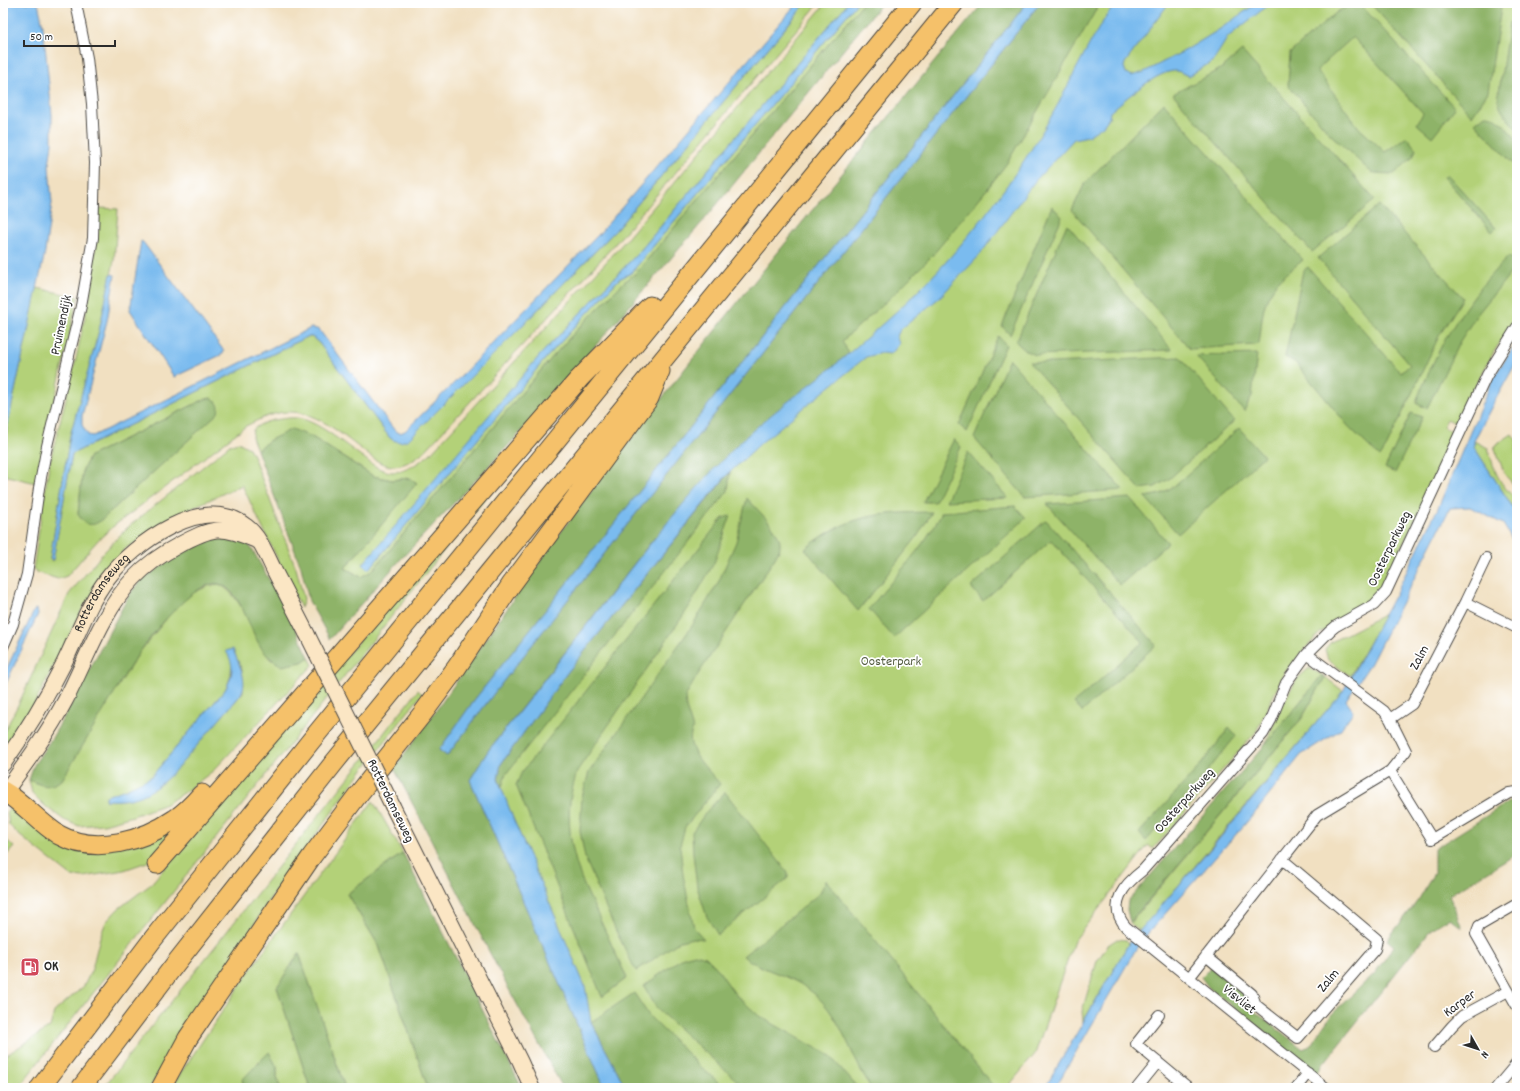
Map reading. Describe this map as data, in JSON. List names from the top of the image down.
{
  "streets": {
    "main road": ["Rotterdamseweg"],
    "street": [
      "Pruimendijk",
      "Oosterparkweg",
      "Zalm",
      "Visvliet",
      "Karper"
    ]
  },
  "crossings": [
    ["Oosterparkweg", "Visvliet"]
  ],
  "parks": ["Oosterpark"],
  "places": {
    "fuel station": ["OK"]
  },
  "scale_bar": "50 m",
  "north": "bottom right"
}
